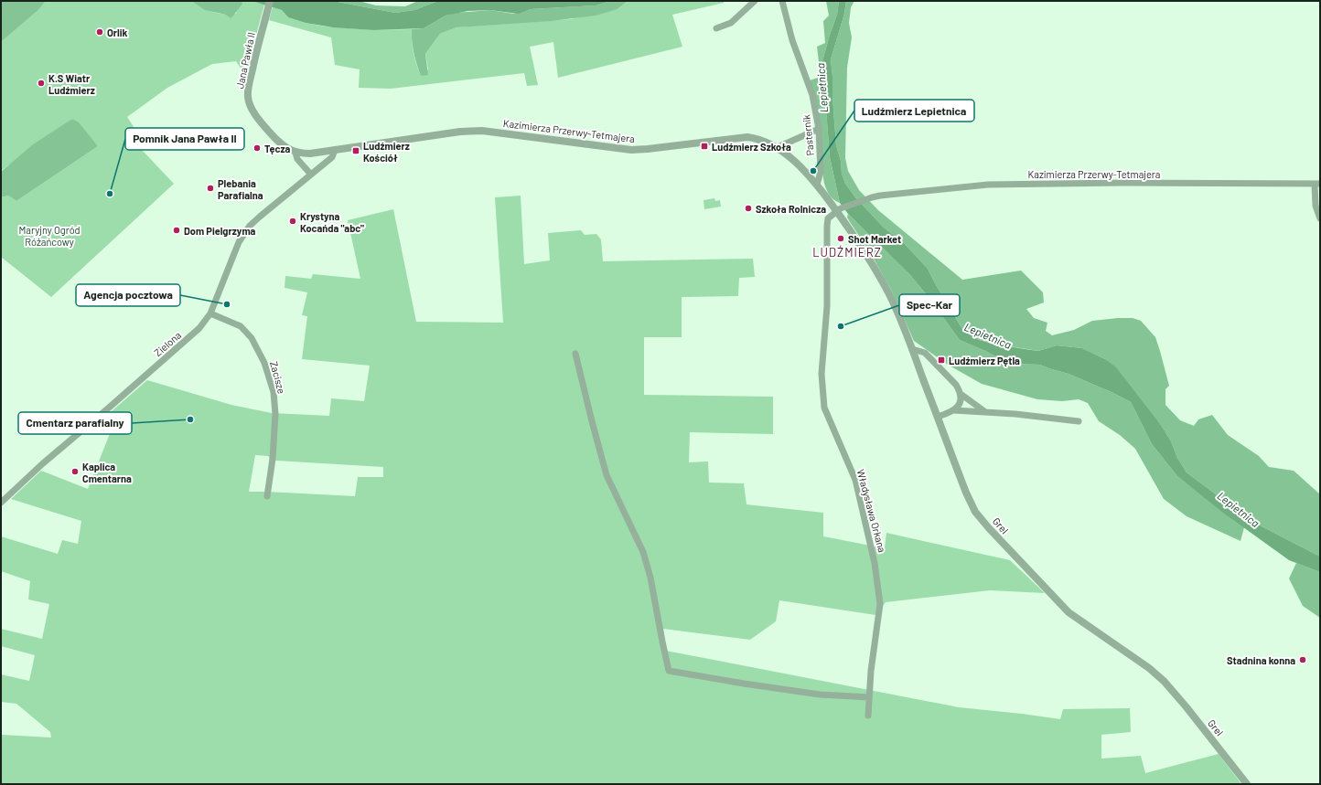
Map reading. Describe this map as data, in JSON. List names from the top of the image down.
{
  "streets": {
    "street": [
      "Jana Pawła II",
      "Kazimierza Przerwy-Tetmajera",
      "Pasternik",
      "Zielona",
      "Zacisze",
      "Władysława Orkana",
      "Grel"
    ]
  },
  "crossings": [
    ["Jana Pawła II", "Kazimierza Przerwy-Tetmajera"],
    ["Jana Pawła II", "Zielona"],
    ["Kazimierza Przerwy-Tetmajera", "Pasternik"],
    ["Kazimierza Przerwy-Tetmajera", "Zielona"],
    ["Kazimierza Przerwy-Tetmajera", "Władysława Orkana"],
    ["Kazimierza Przerwy-Tetmajera", "Grel"],
    ["Zielona", "Zacisze"],
    ["Władysława Orkana", "Grel"]
  ],
  "districts": ["LUDŹMIERZ"],
  "water": ["Lepietnica"],
  "parks": ["Maryjny Ogród Różańcowy"],
  "places": {
    "other": [
      "Orlik",
      "K.S Wiatr Ludźmierz",
      "Tęcza",
      "Ludźmierz Lepietnica",
      "Plebania Parafialna",
      "Pomnik Jana Pawła II",
      "Szkoła Rolnicza",
      "Krystyna Kocańda \"abc\"",
      "Dom Pielgrzyma",
      "Shot Market",
      "Agencja pocztowa",
      "Spec-Kar",
      "Cmentarz parafialny",
      "Kaplica Cmentarna",
      "Stadnina konna"
    ],
    "transit": ["Ludźmierz Szkoła", "Ludźmierz Kościół", "Ludźmierz Pętla"]
  }
}
